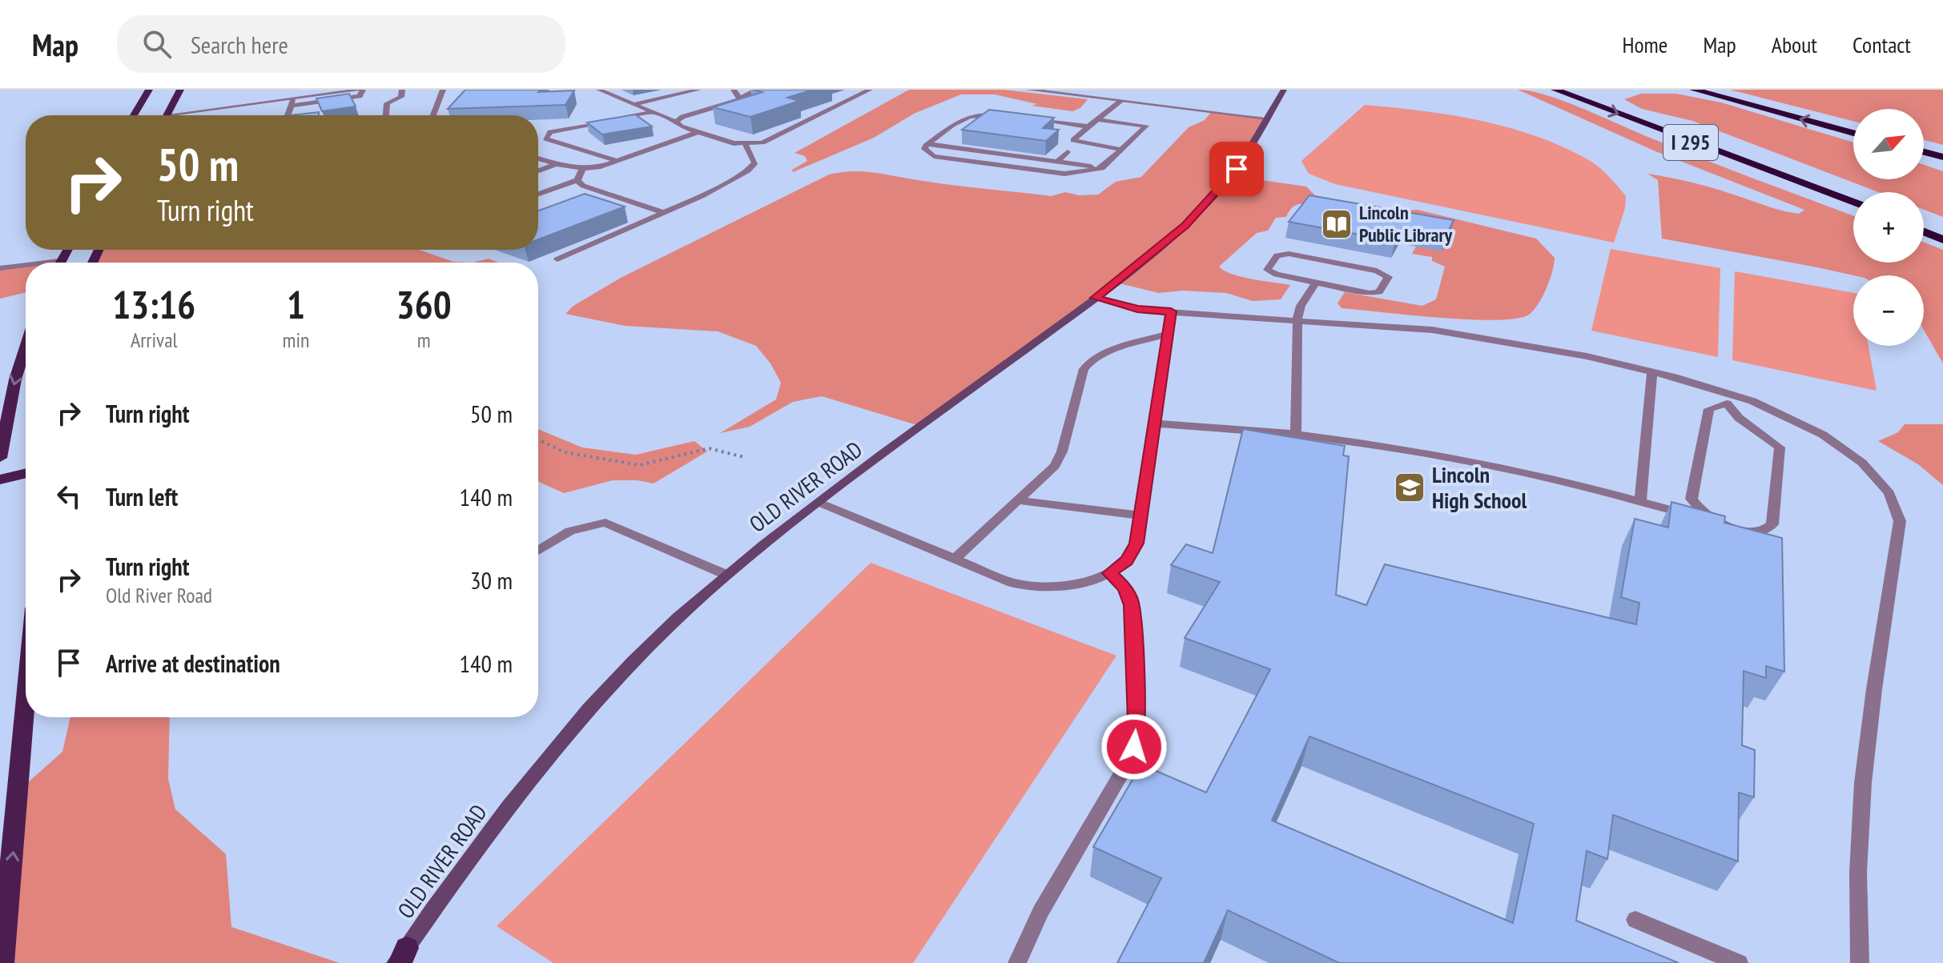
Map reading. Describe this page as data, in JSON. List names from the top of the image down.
{
  "streets": {
    "highway": ["I 295"],
    "main road": ["OLD RIVER ROAD"]
  },
  "places": {
    "library": ["Lincoln Public Library"],
    "school or university": ["Lincoln High School"]
  },
  "north": "top right",
  "page": {
    "header": "Map",
    "search": "Search here",
    "nav": [
      "Home",
      "Map",
      "About",
      "Contact"
    ],
    "map_buttons": ["+", "−"],
    "turn": ["50 m", "Turn right"],
    "eta": [
      "13:16",
      "Arrival",
      "1",
      "min",
      "360",
      "m"
    ],
    "list": [
      {
        "name": "Turn right",
        "value": "50 m"
      },
      {
        "name": "Turn left",
        "value": "140 m"
      },
      {
        "name": "Turn right",
        "note": "Old River Road",
        "value": "30 m"
      },
      {
        "name": "Arrive at destination",
        "value": "140 m"
      }
    ]
  }
}
